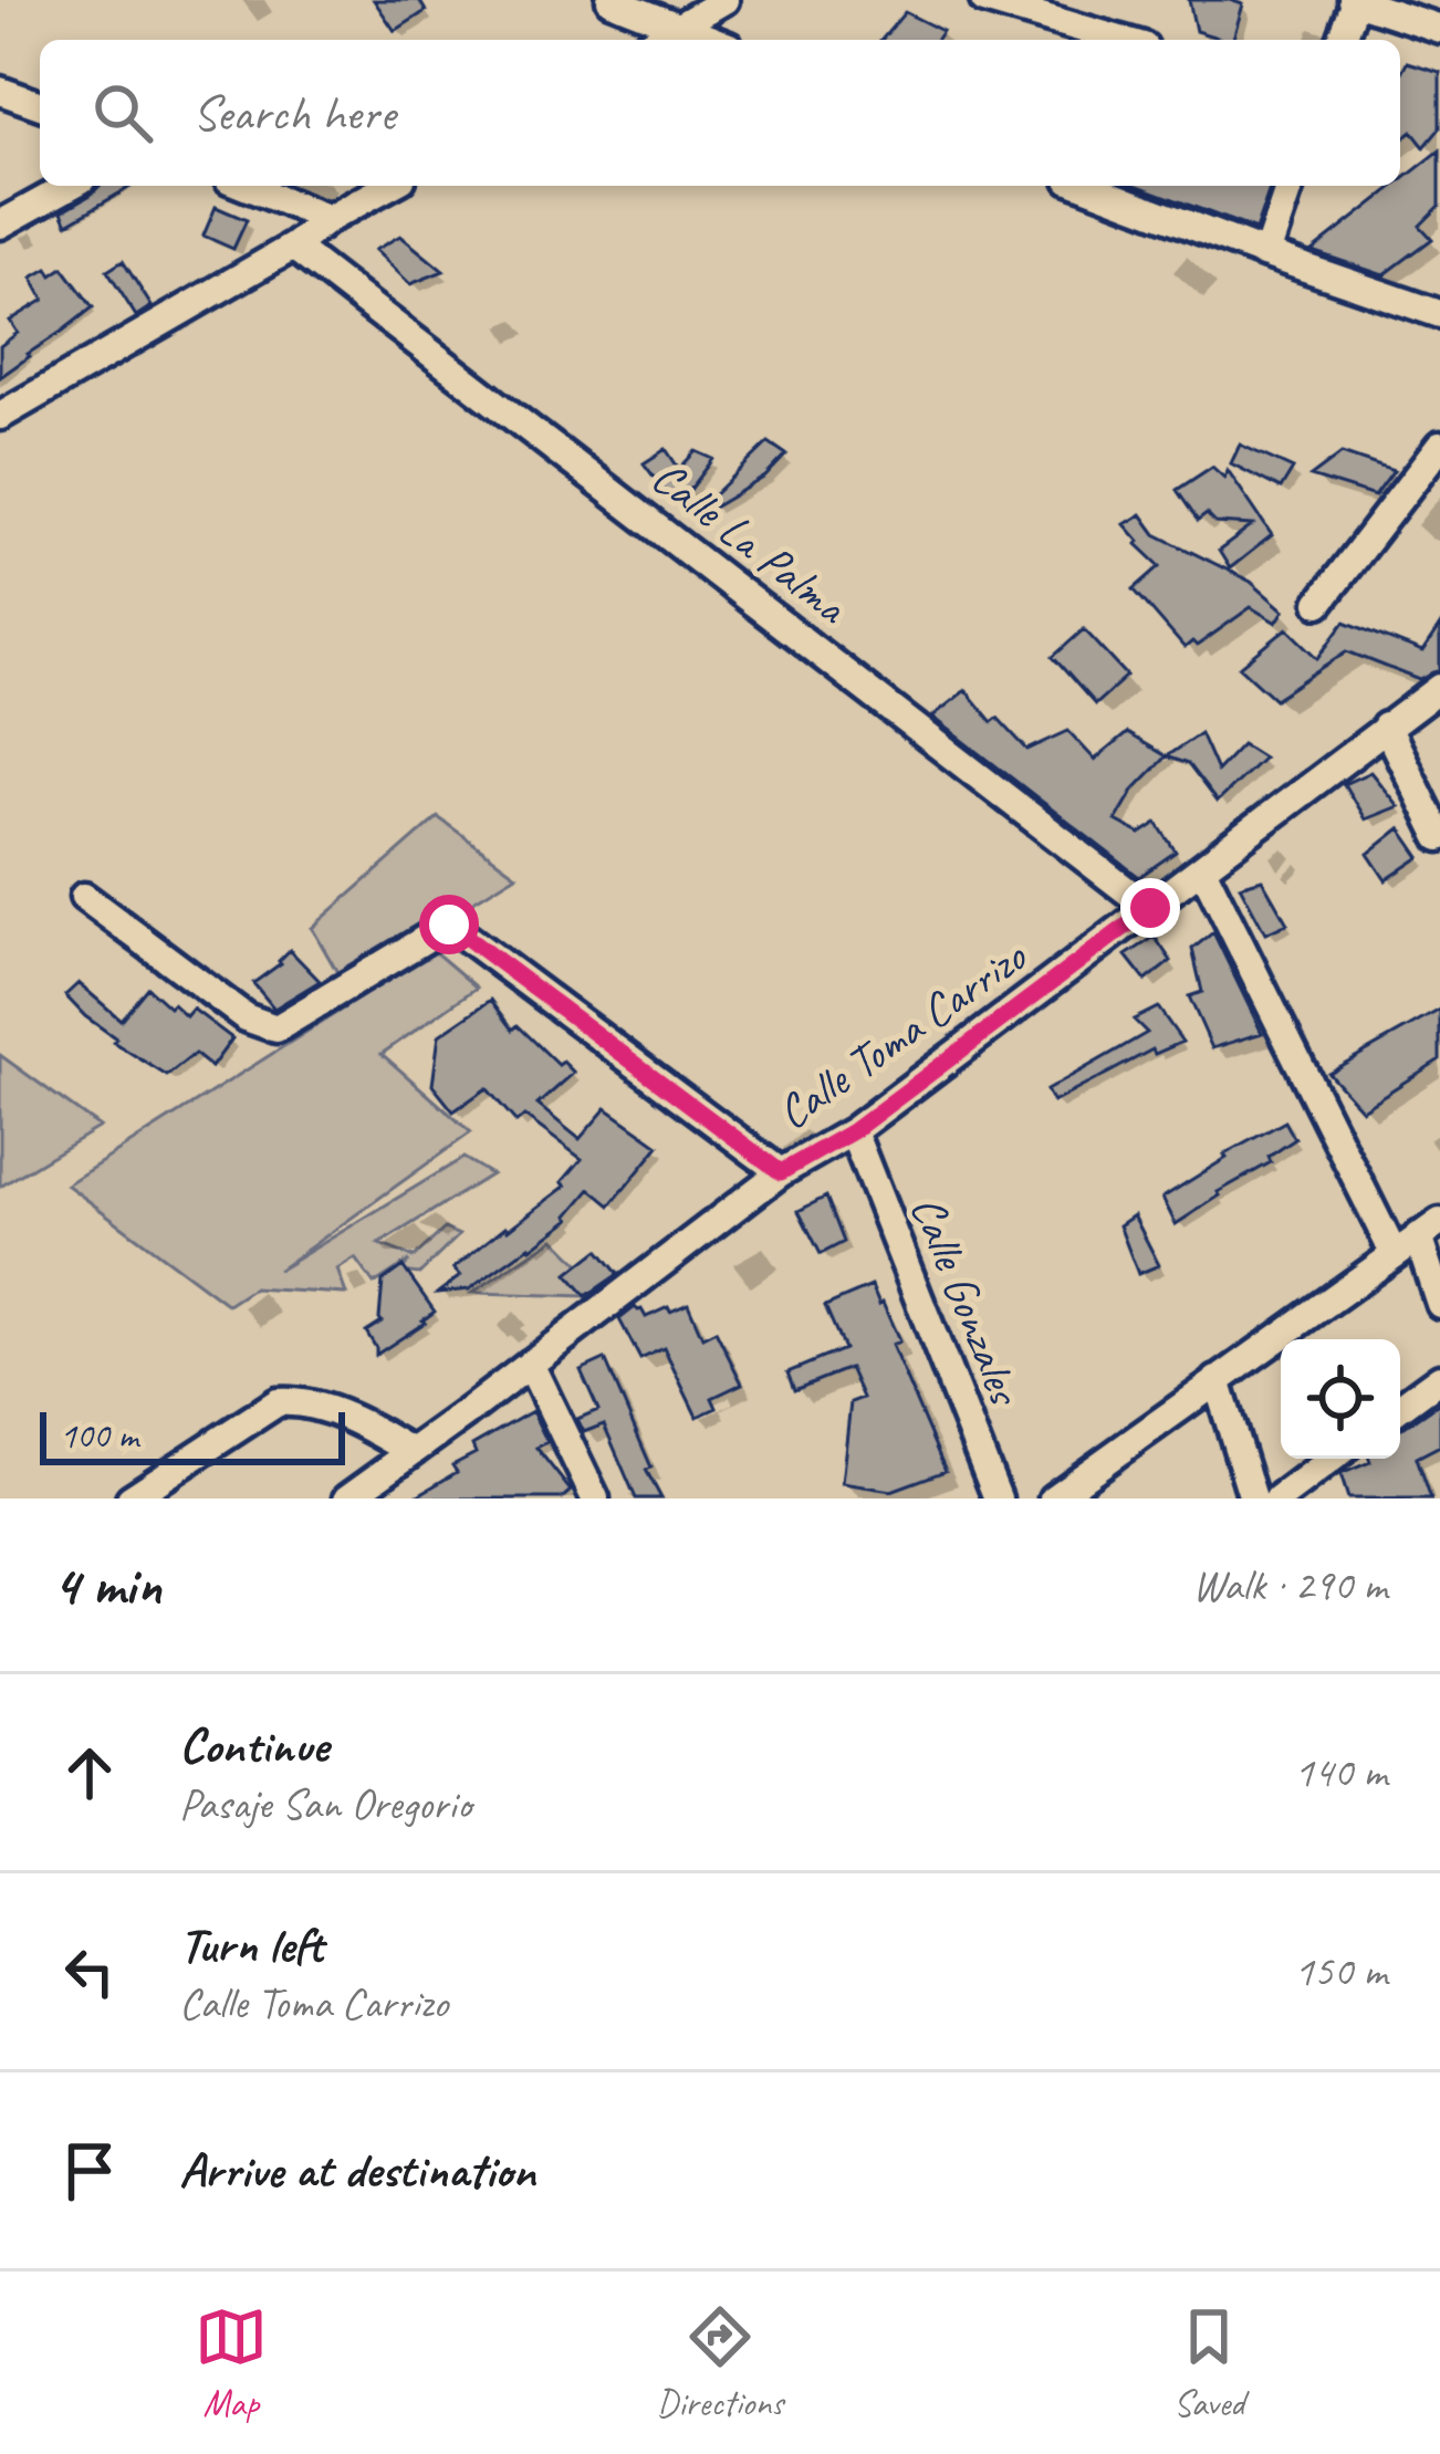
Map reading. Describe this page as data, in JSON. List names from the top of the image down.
{
  "streets": {
    "street": ["Calle La Palma", "Calle Toma Carrizo", "Calle Gonzales"]
  },
  "crossings": [
    ["Calle La Palma", "Calle Toma Carrizo"],
    ["Calle Toma Carrizo", "Calle Gonzales"]
  ],
  "scale_bar": "100 m",
  "page": {
    "search": "Search here",
    "scale": "100 m",
    "heading": ["4 min", "Walk · 290 m"],
    "list": [
      ["Continue", "Pasaje San Oregorio", "140 m"],
      ["Turn left", "Calle Toma Carrizo", "150 m"],
      "Arrive at destination"
    ],
    "nav": ["Map", "Directions", "Saved"]
  }
}
